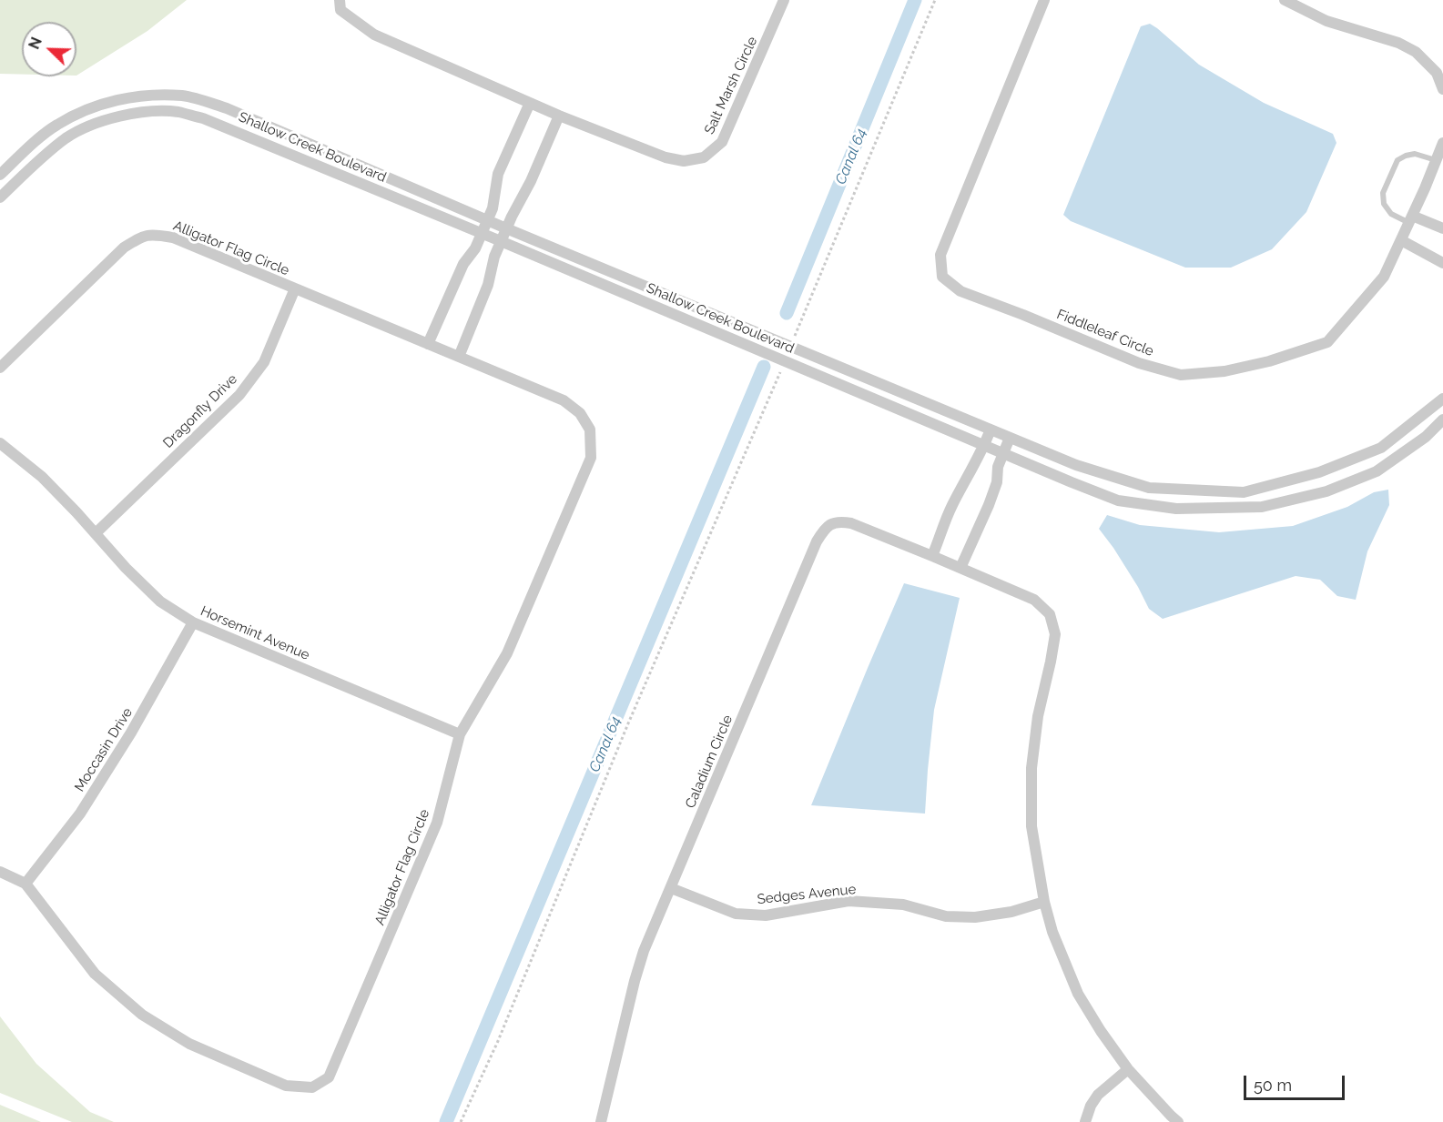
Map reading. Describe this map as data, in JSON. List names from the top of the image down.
{
  "streets": {
    "street": [
      "Salt Marsh Circle",
      "Shallow Creek Boulevard",
      "Alligator Flag Circle",
      "Fiddleleaf Circle",
      "Dragonfly Drive",
      "Horsemint Avenue",
      "Moccasin Drive",
      "Caladium Circle",
      "Sedges Avenue"
    ]
  },
  "crossings": [
    ["Alligator Flag Circle", "Dragonfly Drive"],
    ["Alligator Flag Circle", "Horsemint Avenue"],
    ["Alligator Flag Circle", "Moccasin Drive"],
    ["Dragonfly Drive", "Horsemint Avenue"],
    ["Horsemint Avenue", "Moccasin Drive"],
    ["Caladium Circle", "Sedges Avenue"]
  ],
  "water": ["Canal 64"],
  "scale_bar": "50 m",
  "north": "top left"
}
